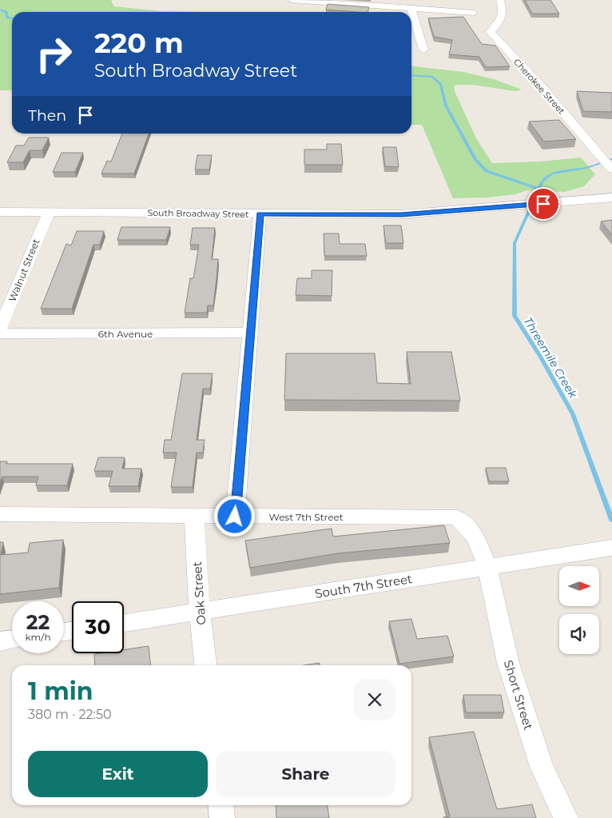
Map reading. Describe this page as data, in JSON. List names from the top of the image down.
{
  "streets": {
    "street": [
      "Cherokee Street",
      "South Broadway Street",
      "Walnut Street",
      "6th Avenue",
      "West 7th Street",
      "South 7th Street",
      "Oak Street",
      "Short Street"
    ]
  },
  "crossings": [
    ["South Broadway Street", "Walnut Street"],
    ["West 7th Street", "South 7th Street"],
    ["West 7th Street", "Oak Street"],
    ["West 7th Street", "Short Street"],
    ["South 7th Street", "Oak Street"],
    ["South 7th Street", "Short Street"]
  ],
  "water": ["Threemile Creek"],
  "north": "right",
  "page": {
    "turn": ["220 m", "South Broadway Street"],
    "then": "Then",
    "speed": "22 km/h",
    "limit": "30",
    "heading": ["1 min", "380 m · 22:50"],
    "buttons": ["Exit", "Share"]
  }
}
